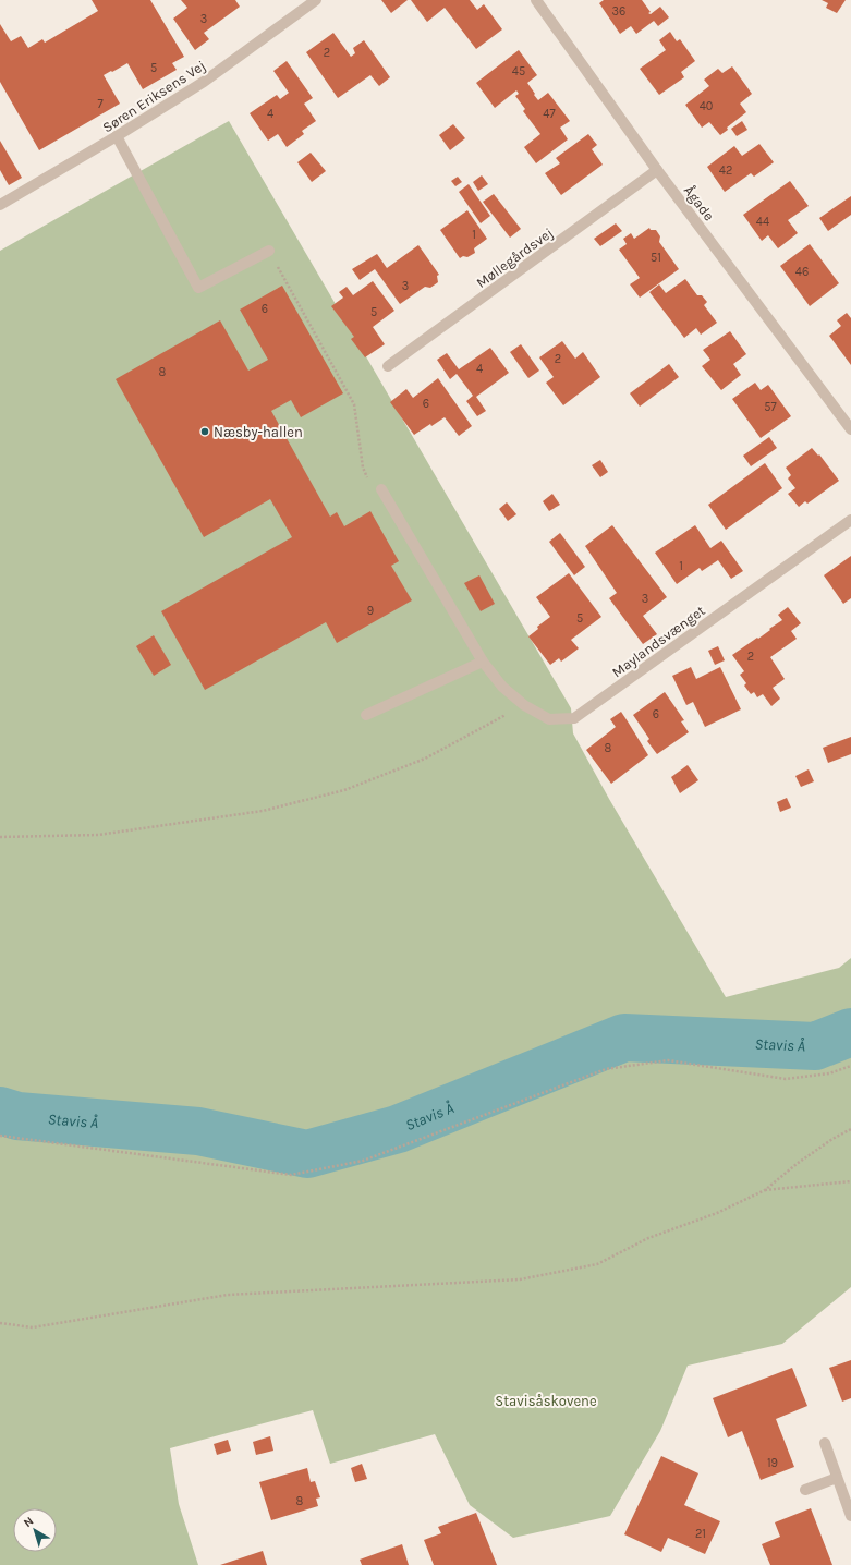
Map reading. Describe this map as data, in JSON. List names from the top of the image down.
{
  "streets": {
    "street": [
      "Søren Eriksens Vej",
      "Ågade",
      "Møllegårdsvej",
      "Maylandsvænget"
    ]
  },
  "crossings": [
    ["Ågade", "Møllegårdsvej"]
  ],
  "water": ["Stavis Å"],
  "parks": ["Stavisåskovene"],
  "places": ["Næsby-hallen"],
  "house_numbers": [
    "36",
    "3",
    "2",
    "5",
    "45",
    "7",
    "40",
    "4",
    "47",
    "42",
    "44",
    "1",
    "51",
    "46",
    "3",
    "6",
    "5",
    "2",
    "4",
    "8",
    "6",
    "57",
    "1",
    "3",
    "9",
    "5",
    "2",
    "6",
    "8",
    "19",
    "8",
    "21"
  ],
  "north": "top left"
}
